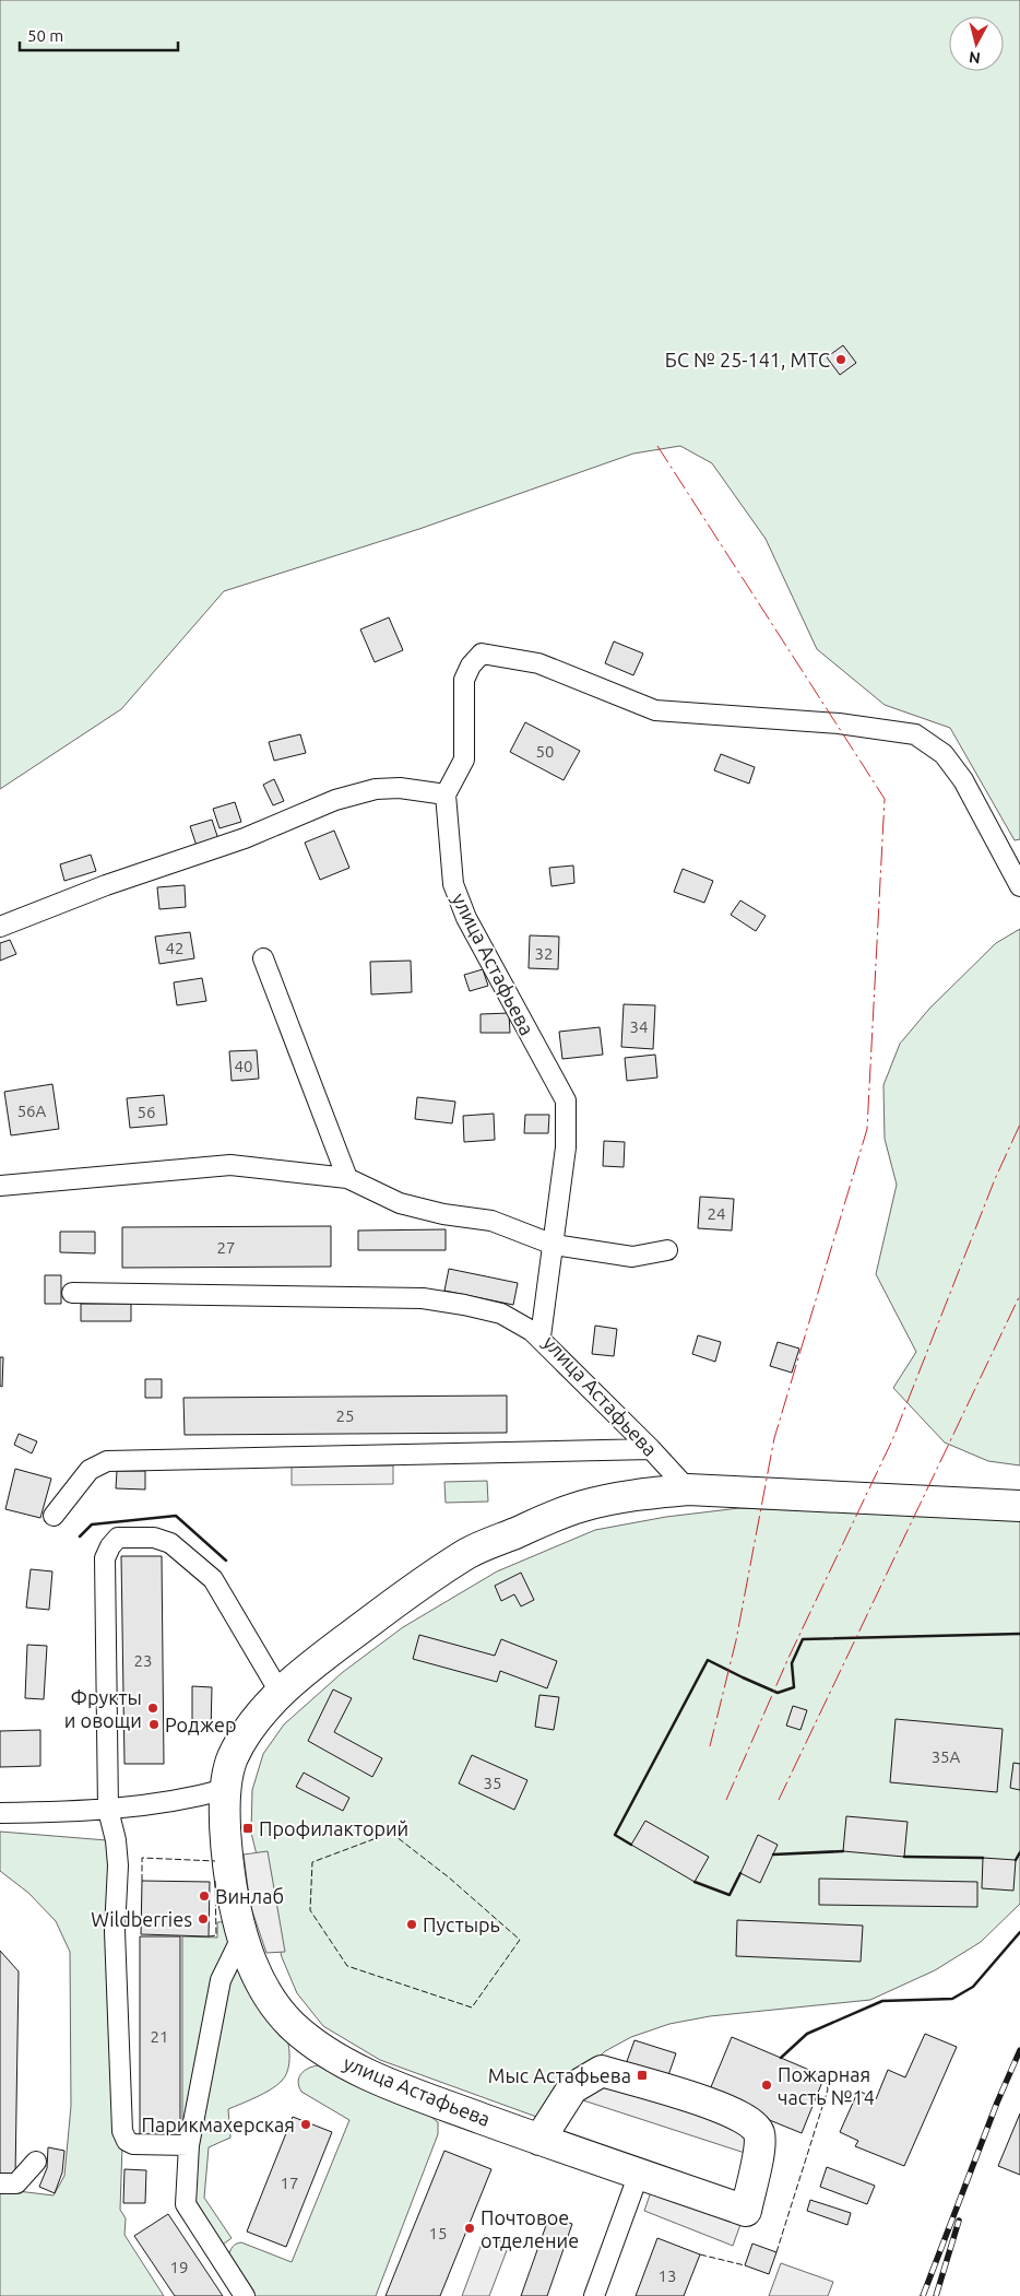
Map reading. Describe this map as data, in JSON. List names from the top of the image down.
{
  "streets": {
    "main road": ["улица Астафьева"]
  },
  "places": {
    "other": [
      "БС № 25-141, МТС",
      "Фрукты и овощи",
      "Роджер",
      "Винлаб",
      "Wildberries",
      "Пустырь",
      "Пожарная часть №14",
      "Парикмахерская",
      "Почтовое отделение"
    ],
    "transit": ["Профилакторий", "Мыс Астафьева"]
  },
  "house_numbers": [
    "50",
    "42",
    "32",
    "34",
    "40",
    "56А",
    "56",
    "24",
    "27",
    "25",
    "23",
    "35А",
    "35",
    "21",
    "17",
    "15",
    "19",
    "13"
  ],
  "scale_bar": "50 m",
  "north": "bottom"
}
